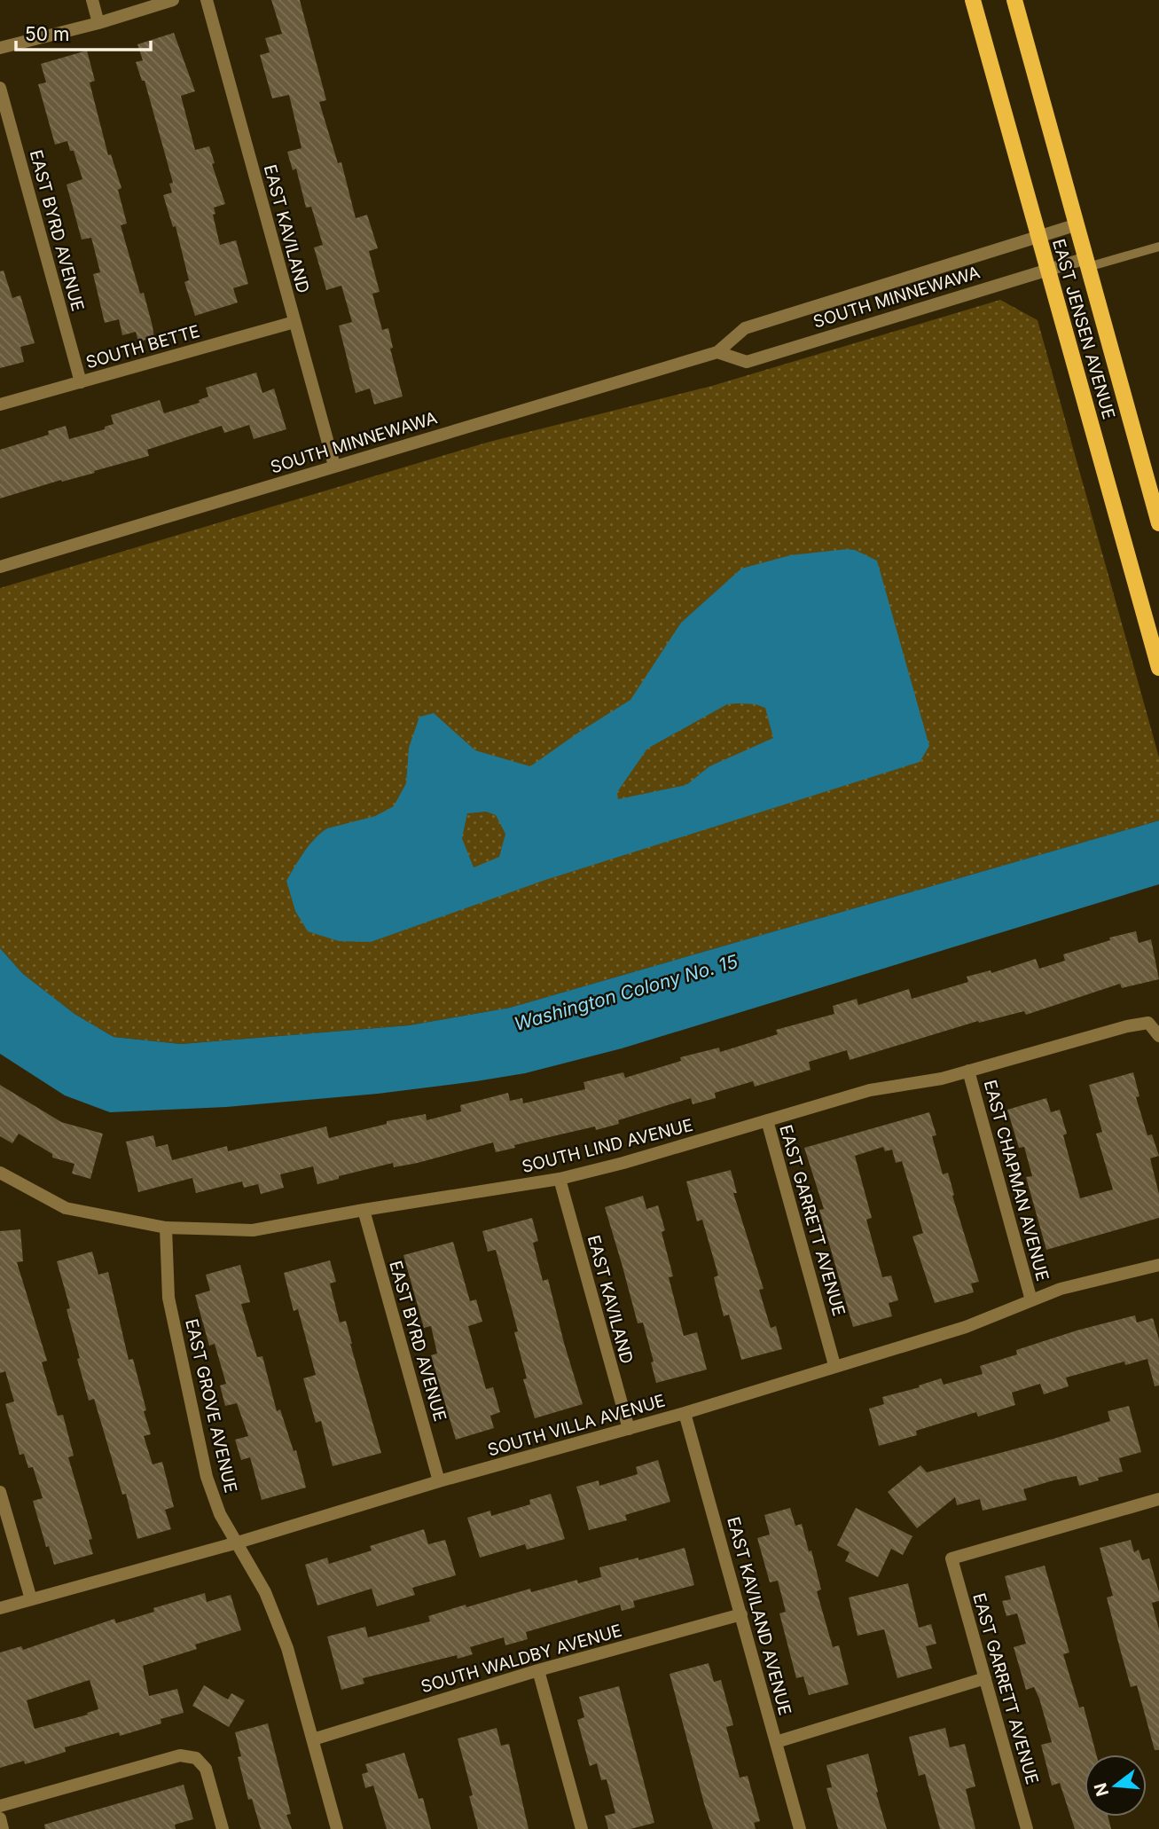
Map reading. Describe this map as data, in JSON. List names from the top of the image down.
{
  "streets": {
    "main road": ["EAST JENSEN AVENUE"],
    "street": [
      "EAST KAVILAND",
      "EAST BYRD AVENUE",
      "SOUTH MINNEWAWA",
      "SOUTH BETTE",
      "SOUTH LIND AVENUE",
      "EAST CHAPMAN AVENUE",
      "EAST GARRETT AVENUE",
      "EAST GROVE AVENUE",
      "SOUTH VILLA AVENUE",
      "EAST KAVILAND AVENUE",
      "SOUTH WALDBY AVENUE"
    ]
  },
  "crossings": [
    ["EAST KAVILAND", "SOUTH MINNEWAWA"],
    ["EAST KAVILAND", "SOUTH BETTE"],
    ["EAST KAVILAND", "SOUTH LIND AVENUE"],
    ["EAST KAVILAND", "SOUTH VILLA AVENUE"],
    ["EAST BYRD AVENUE", "SOUTH BETTE"],
    ["EAST BYRD AVENUE", "SOUTH LIND AVENUE"],
    ["EAST BYRD AVENUE", "SOUTH VILLA AVENUE"],
    ["SOUTH MINNEWAWA", "EAST JENSEN AVENUE"],
    ["SOUTH LIND AVENUE", "EAST CHAPMAN AVENUE"],
    ["SOUTH LIND AVENUE", "EAST GARRETT AVENUE"],
    ["SOUTH LIND AVENUE", "EAST GROVE AVENUE"],
    ["EAST CHAPMAN AVENUE", "SOUTH VILLA AVENUE"],
    ["EAST GARRETT AVENUE", "SOUTH VILLA AVENUE"],
    ["EAST GROVE AVENUE", "SOUTH VILLA AVENUE"],
    ["EAST GROVE AVENUE", "SOUTH WALDBY AVENUE"],
    ["SOUTH VILLA AVENUE", "EAST KAVILAND AVENUE"],
    ["EAST KAVILAND AVENUE", "SOUTH WALDBY AVENUE"]
  ],
  "water": ["Washington Colony No. 15"],
  "scale_bar": "50 m",
  "north": "left"
}
